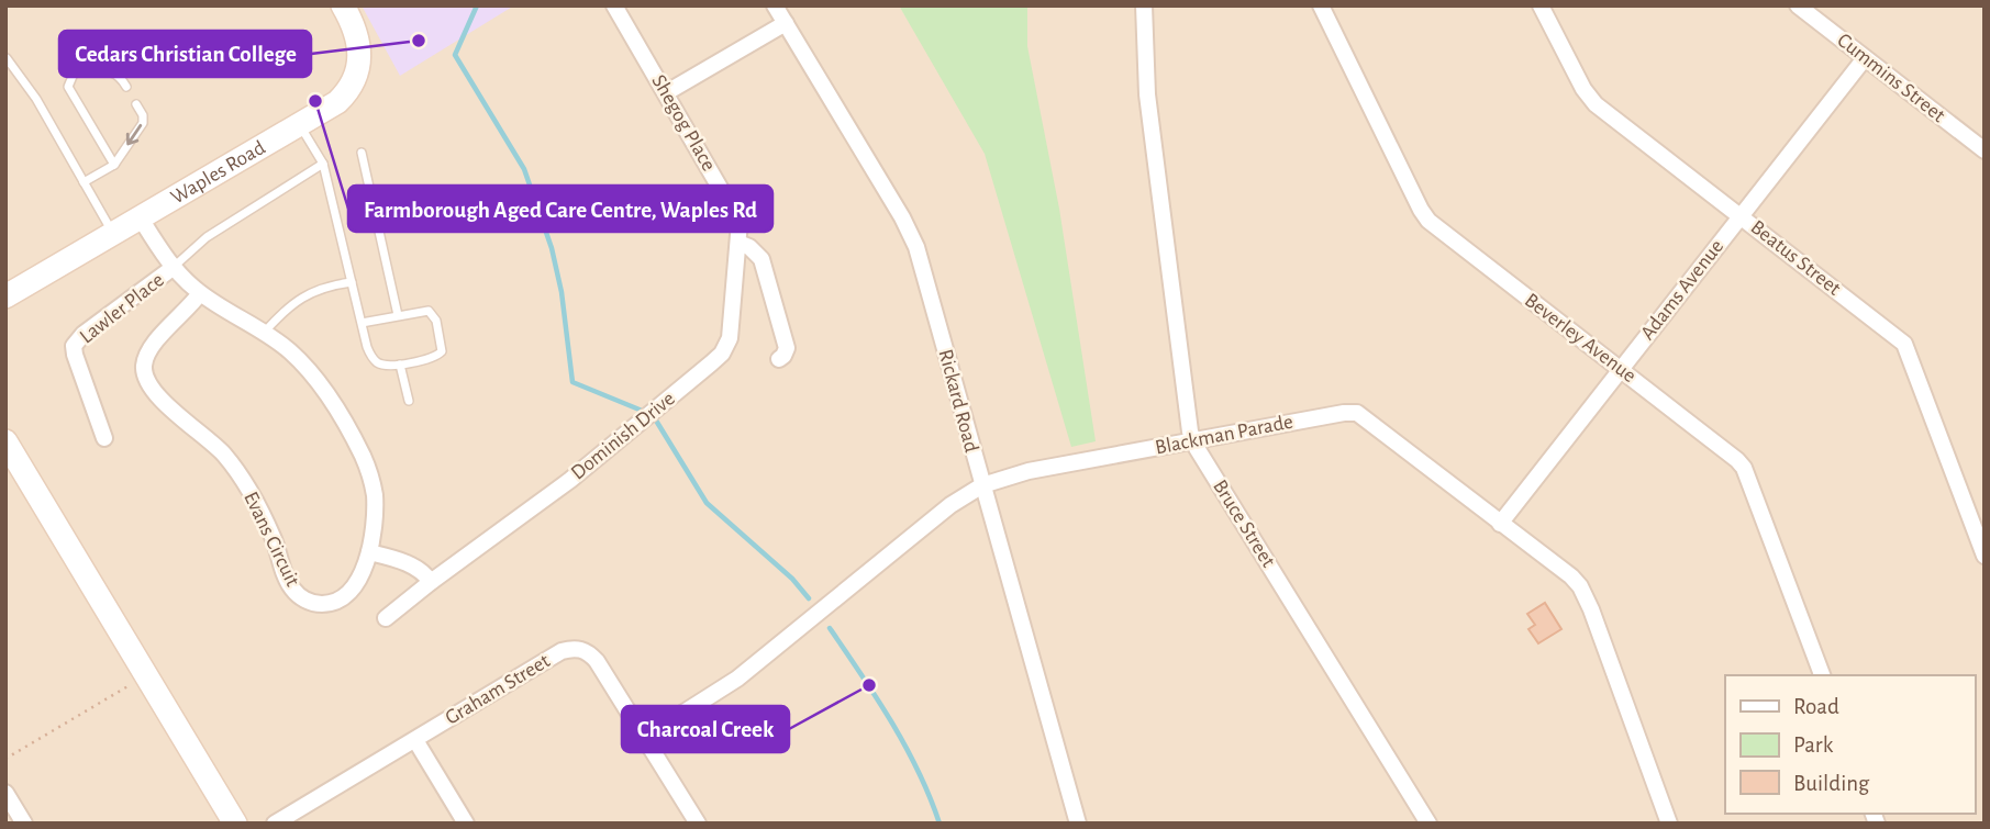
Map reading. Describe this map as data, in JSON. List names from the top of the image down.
{
  "streets": {
    "street": [
      "Cummins Street",
      "Shegog Place",
      "Waples Road",
      "Beatus Street",
      "Adams Avenue",
      "Lawler Place",
      "Beverley Avenue",
      "Rickard Road",
      "Blackman Parade",
      "Dominish Drive",
      "Bruce Street",
      "Evans Circuit",
      "Graham Street"
    ]
  },
  "crossings": [
    ["Cummins Street", "Adams Avenue"],
    ["Shegog Place", "Dominish Drive"],
    ["Waples Road", "Evans Circuit"],
    ["Beatus Street", "Adams Avenue"],
    ["Adams Avenue", "Beverley Avenue"],
    ["Adams Avenue", "Blackman Parade"],
    ["Lawler Place", "Evans Circuit"],
    ["Rickard Road", "Blackman Parade"],
    ["Blackman Parade", "Bruce Street"],
    ["Blackman Parade", "Graham Street"]
  ],
  "places": ["Cedars Christian College", "Farmborough Aged Care Centre, Waples Rd", "Charcoal Creek"],
  "legend": ["Road", "Park", "Building"]
}
